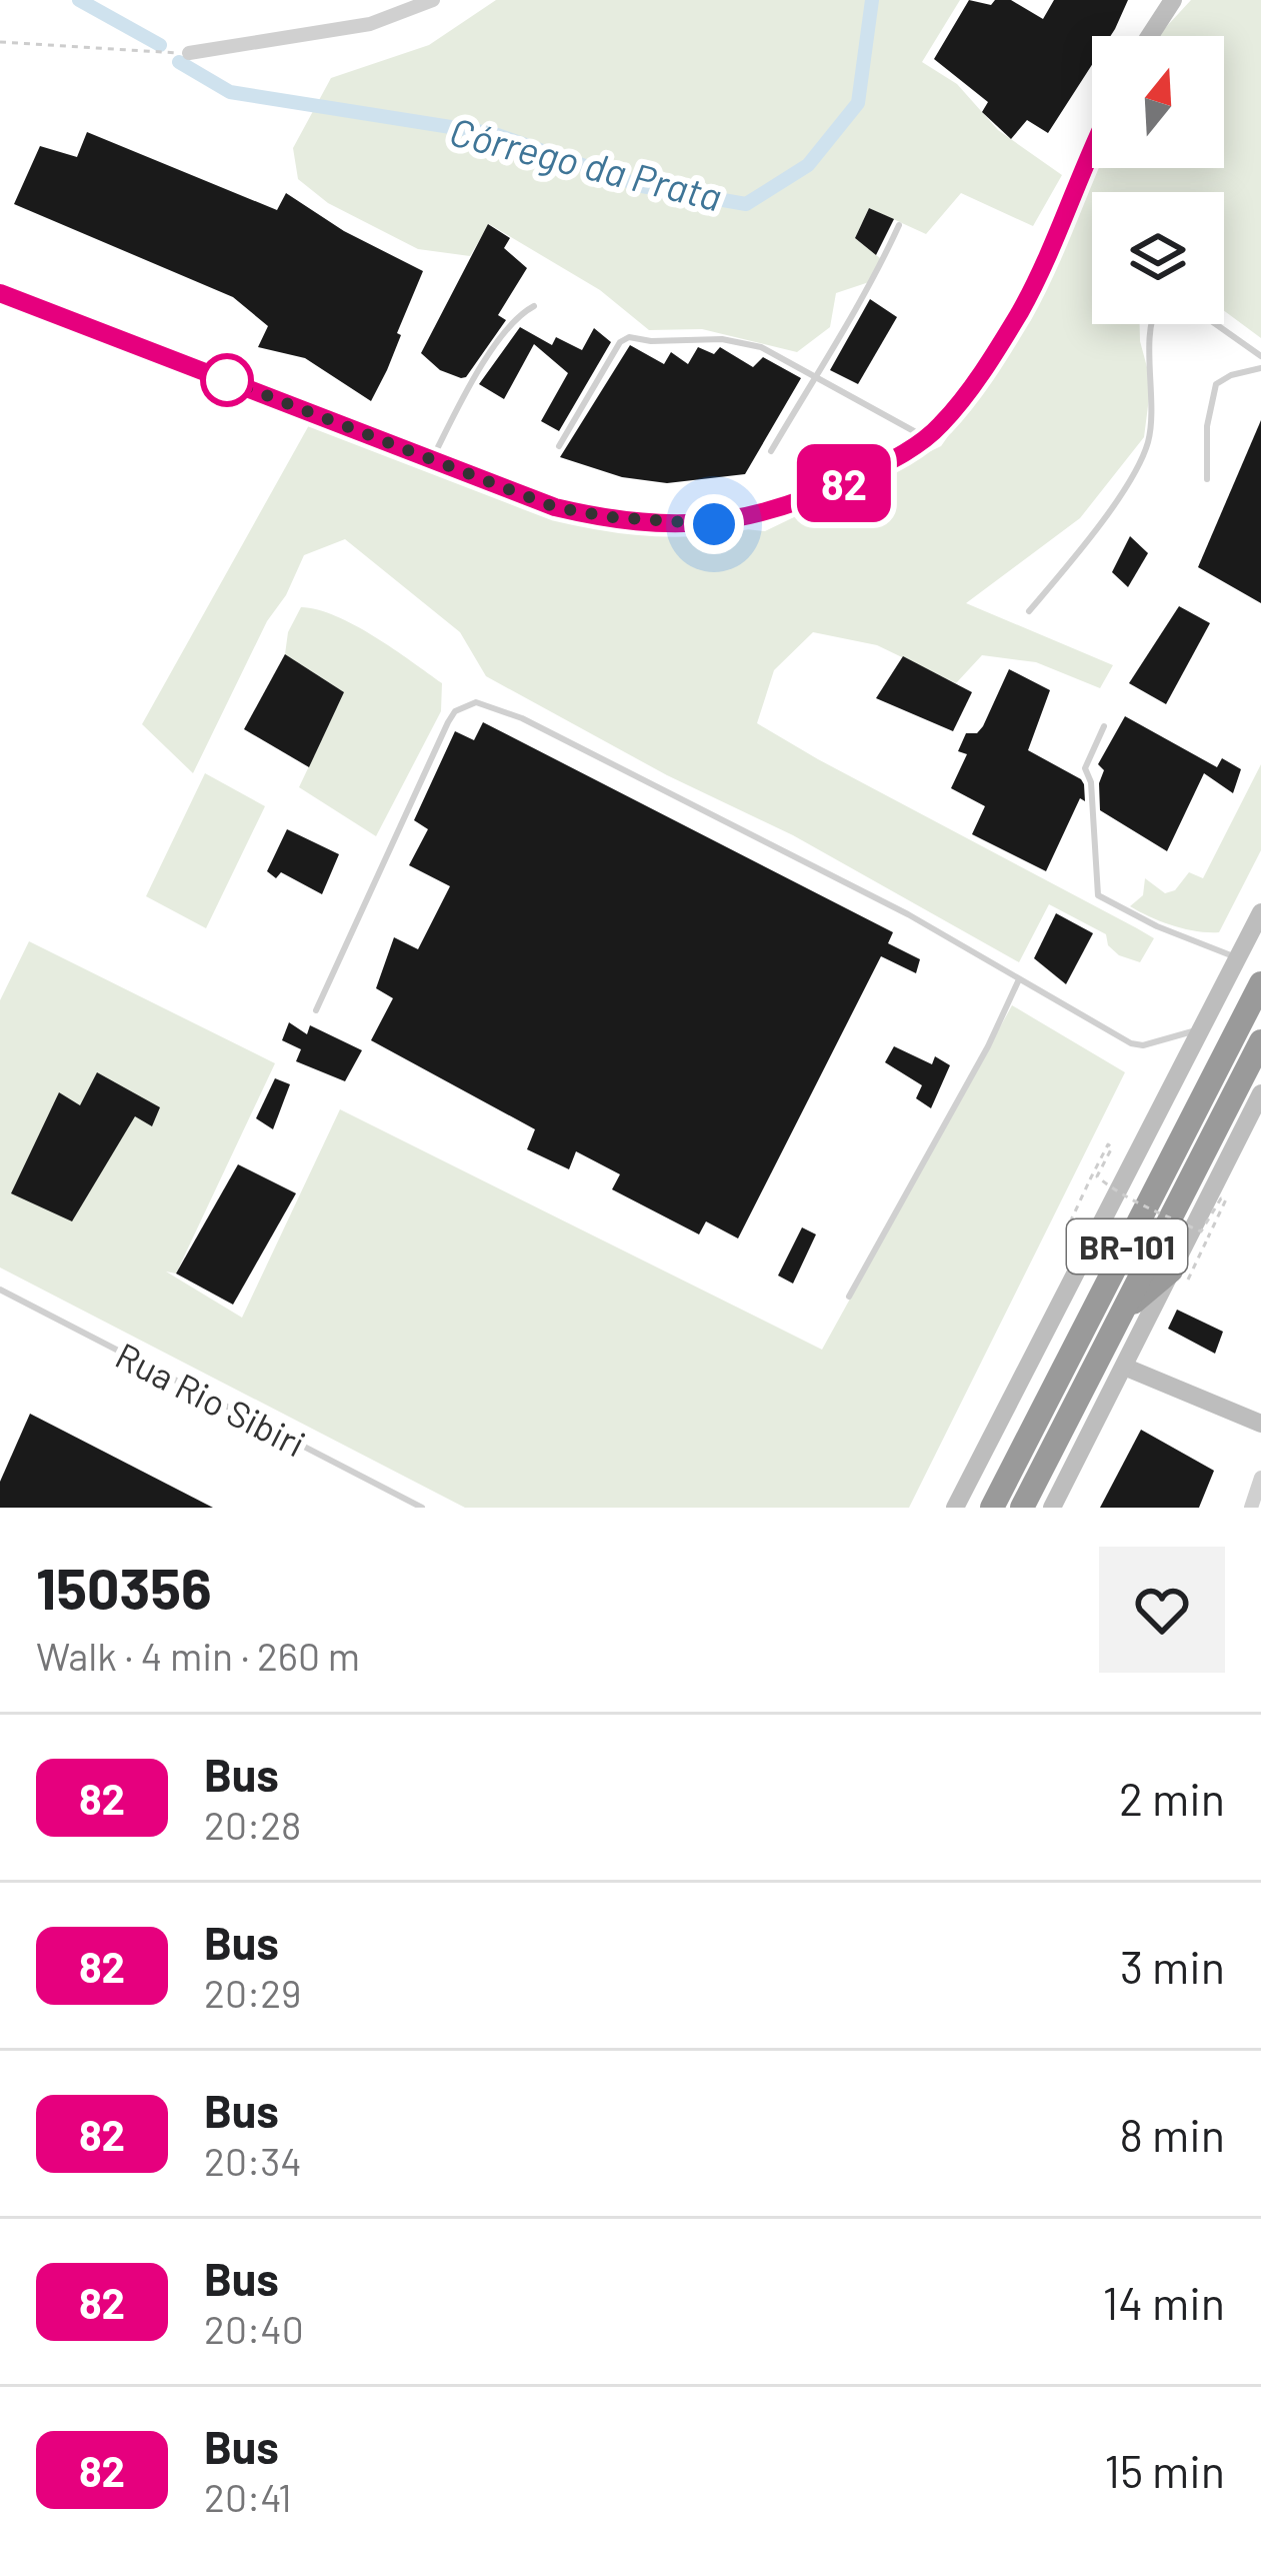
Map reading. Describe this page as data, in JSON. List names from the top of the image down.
{
  "streets": {
    "highway": ["BR-101"],
    "lane": ["Rua Rio Sibiri"]
  },
  "water": ["Córrego da Prata"],
  "lines": ["bus line 82"],
  "north": "top",
  "page": {
    "on_map": "82",
    "heading": ["150356", "Walk · 4 min · 260 m"],
    "list": [
      {
        "mark": "82",
        "name": "Bus",
        "note": "20:28",
        "value": "2 min"
      },
      {
        "mark": "82",
        "name": "Bus",
        "note": "20:29",
        "value": "3 min"
      },
      {
        "mark": "82",
        "name": "Bus",
        "note": "20:34",
        "value": "8 min"
      },
      {
        "mark": "82",
        "name": "Bus",
        "note": "20:40",
        "value": "14 min"
      },
      {
        "mark": "82",
        "name": "Bus",
        "note": "20:41",
        "value": "15 min"
      }
    ]
  }
}
